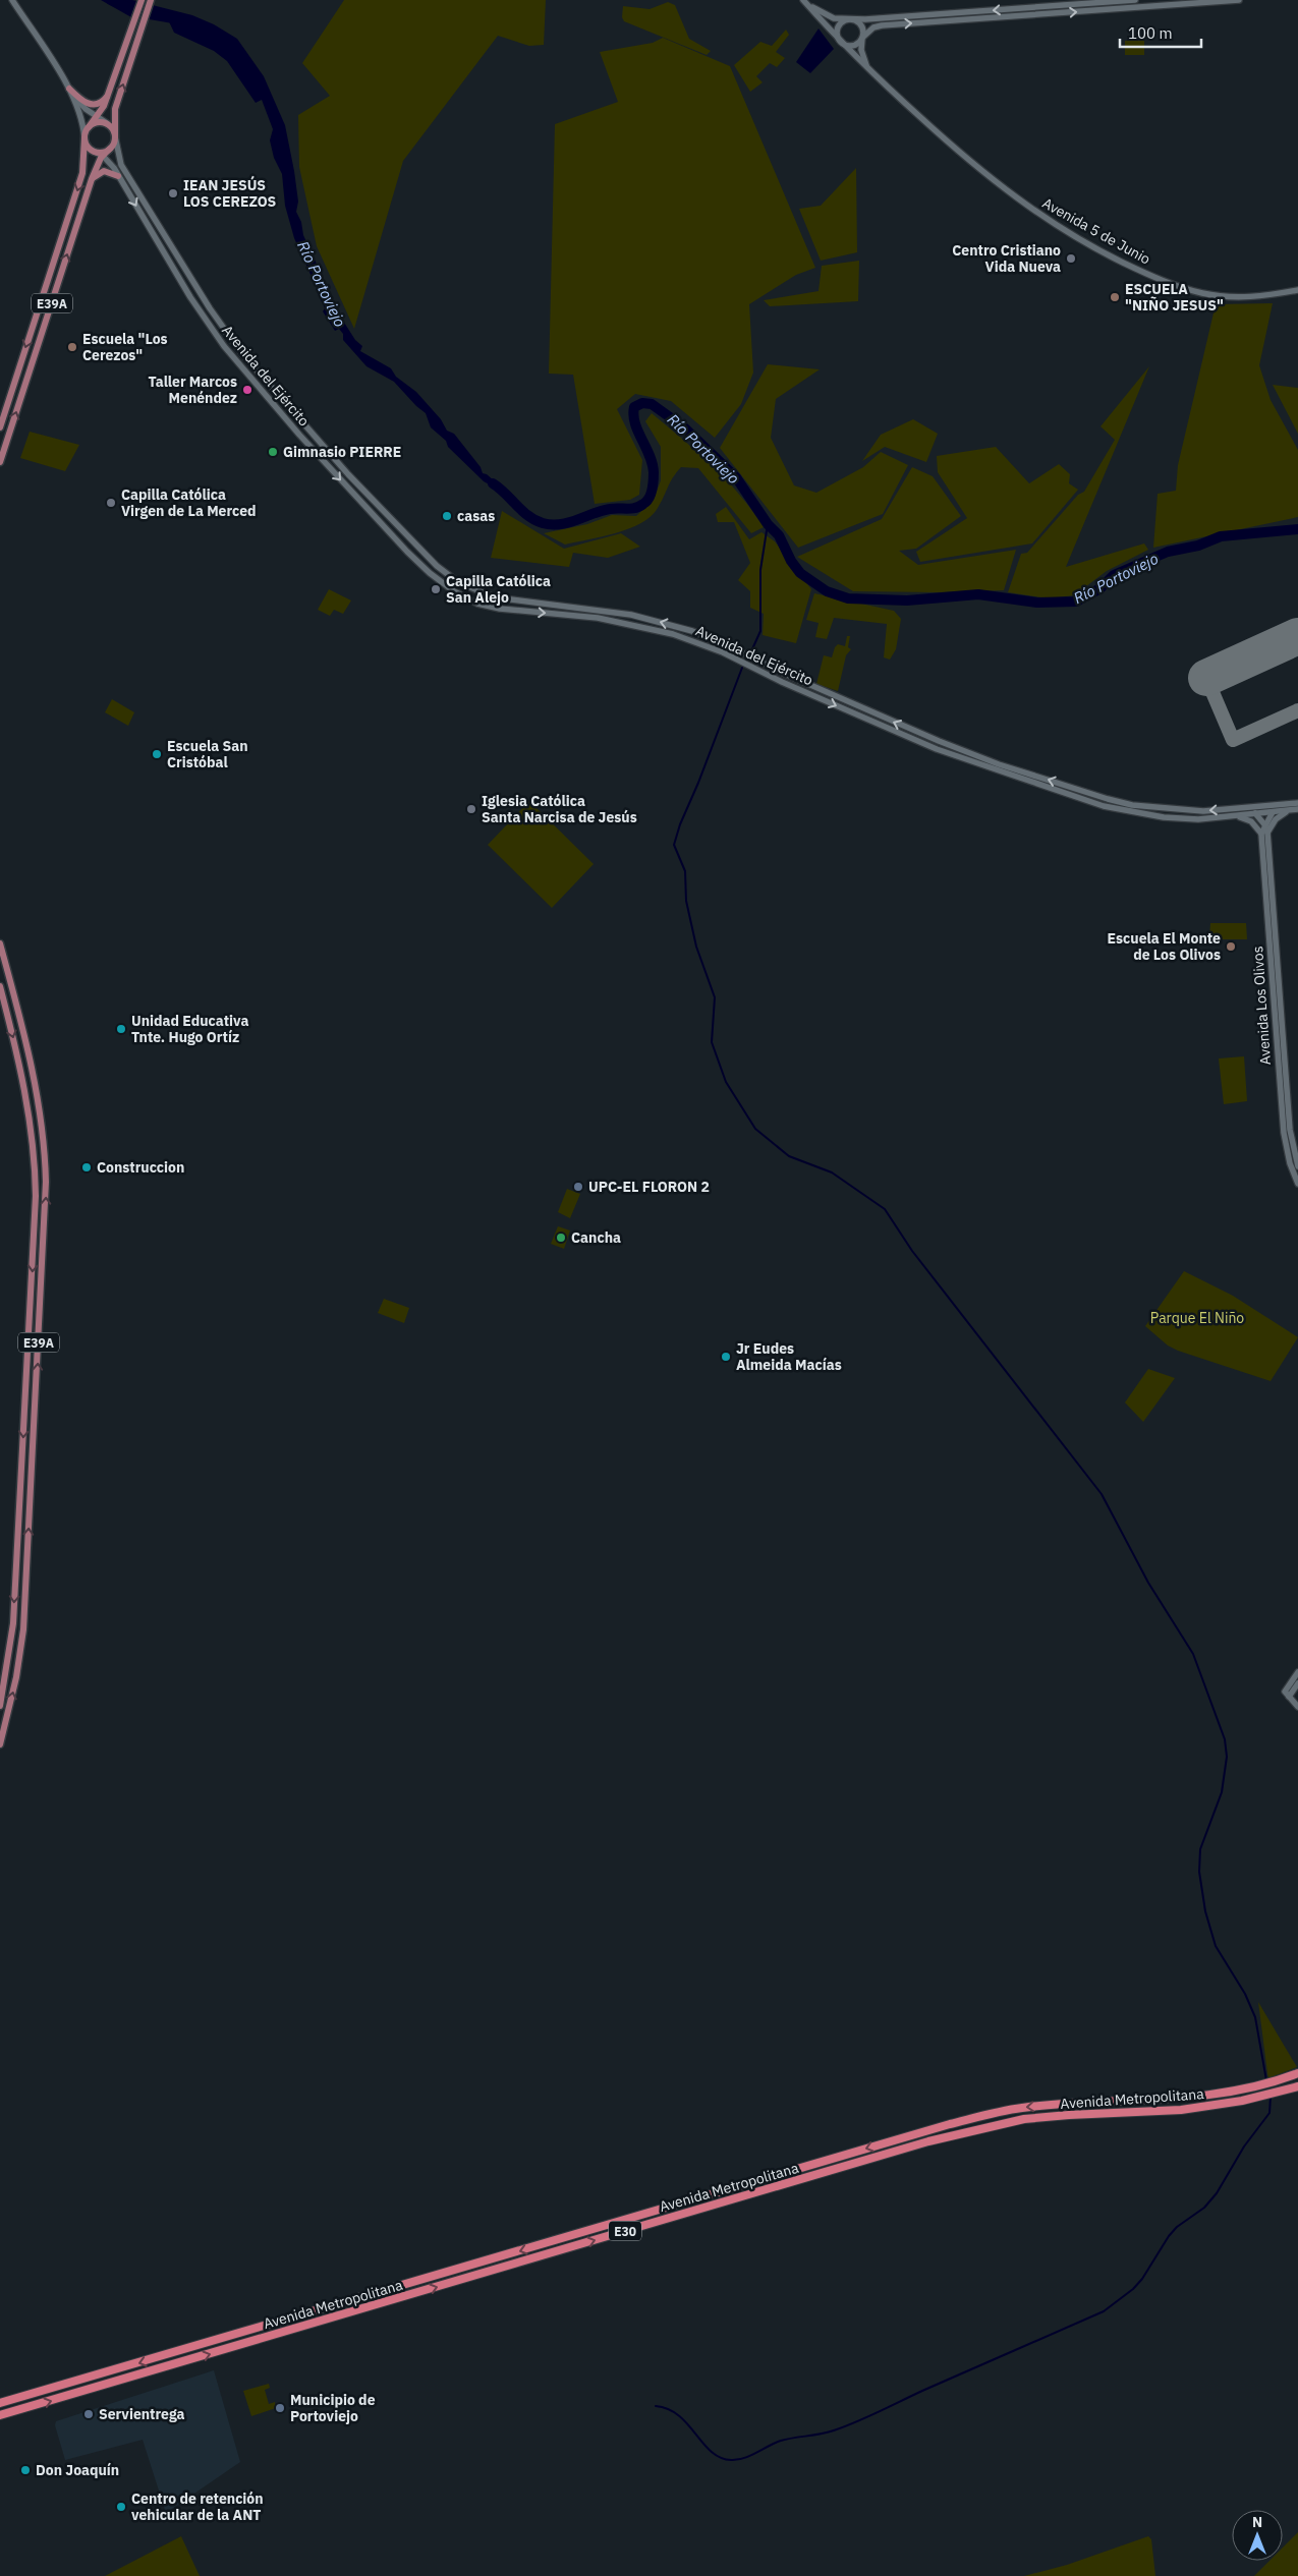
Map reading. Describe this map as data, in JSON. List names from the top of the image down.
{
  "streets": {
    "highway": ["Avenida Metropolitana", "E30"],
    "main road": [
      "Avenida 5 de Junio",
      "E39A",
      "Avenida del Ejército",
      "Avenida Los Olivos"
    ]
  },
  "crossings": [
    ["E39A", "Avenida del Ejército"],
    ["Avenida del Ejército", "Avenida Los Olivos"]
  ],
  "water": ["Río Portoviejo"],
  "parks": ["Parque El Niño"],
  "places": [
    "IEAN JESÚS LOS CEREZOS",
    "Centro Cristiano Vida Nueva",
    "ESCUELA \"NIÑO JESUS\"",
    "Escuela \"Los Cerezos\"",
    "Taller Marcos Menéndez",
    "Gimnasio PIERRE",
    "Capilla Católica Virgen de La Merced",
    "casas",
    "Capilla Católica San Alejo",
    "Escuela San Cristóbal",
    "Iglesia Católica Santa Narcisa de Jesús",
    "Escuela El Monte de Los Olivos",
    "Unidad Educativa Tnte. Hugo Ortíz",
    "Construccion",
    "UPC-EL FLORON 2",
    "Cancha",
    "Jr Eudes Almeida Macías",
    "Municipio de Portoviejo",
    "Servientrega",
    "Don Joaquín",
    "Centro de retención vehicular de la ANT"
  ],
  "scale_bar": "100 m",
  "north": "top"
}
